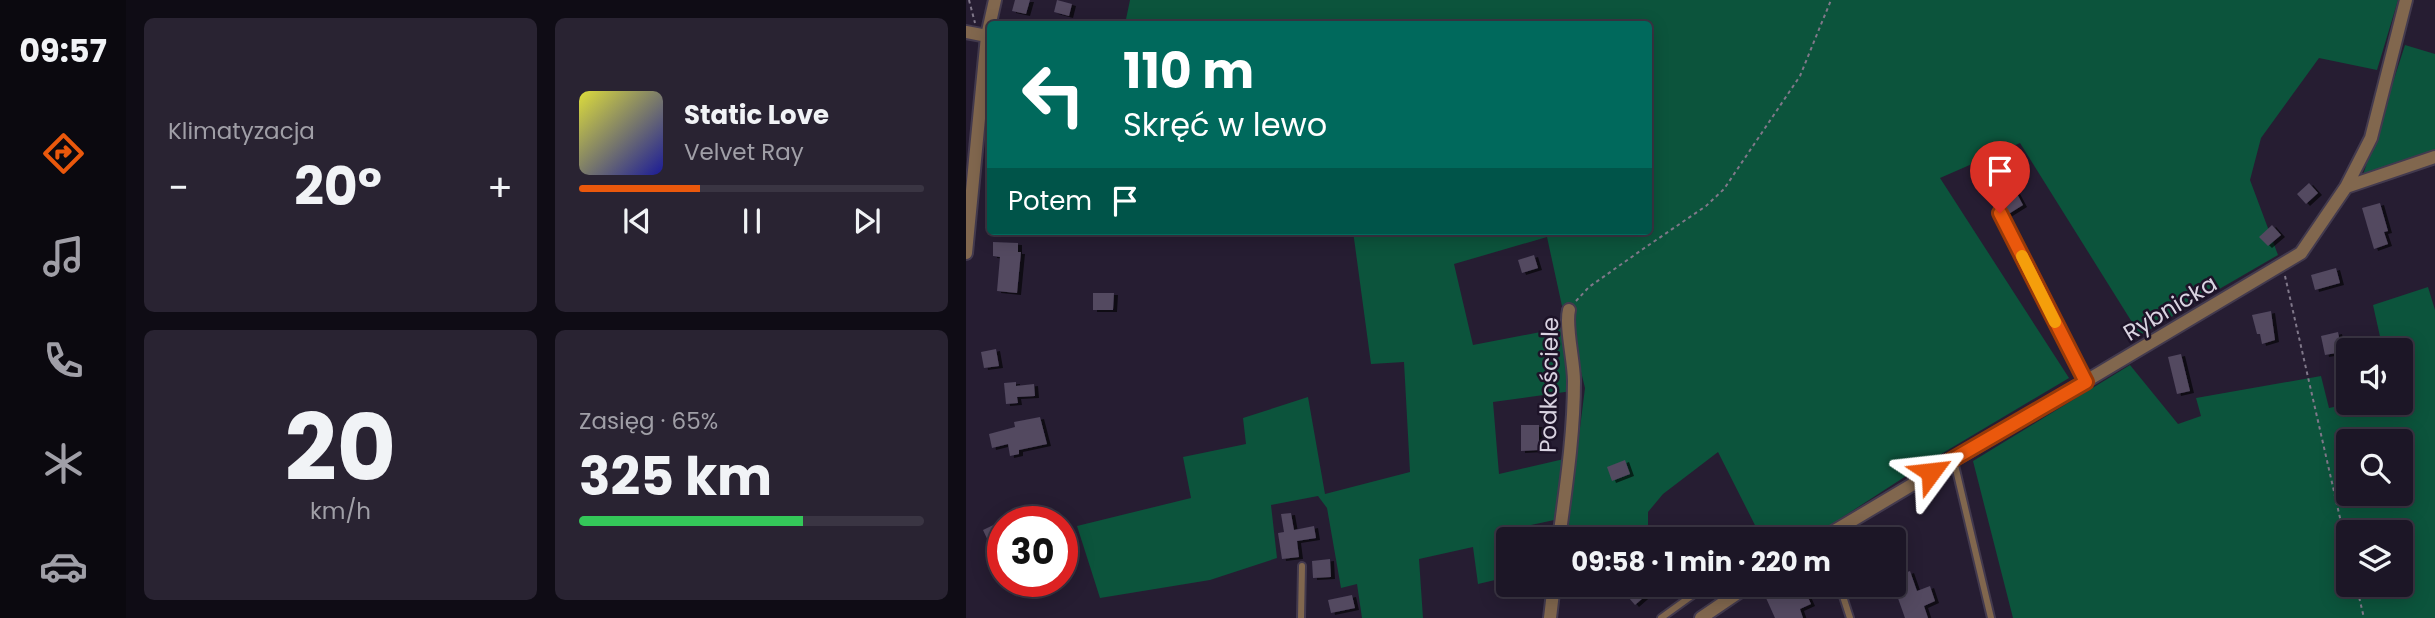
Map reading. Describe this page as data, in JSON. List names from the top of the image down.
{
  "streets": {
    "street": ["Rybnicka", "Podkościele"]
  },
  "page": {
    "tabs": "09:57",
    "tile": [
      "Klimatyzacja",
      ["20", "km/h"],
      ["Zasięg · 65%", "325 km"]
    ],
    "turn": ["110 m", "Skręć w lewo"],
    "song": ["Static Love", "Velvet Ray"],
    "heat": ["−", "20°", "+"],
    "then": "Potem",
    "limit": "30",
    "trip": "09:58 · 1 min · 220 m"
  }
}
